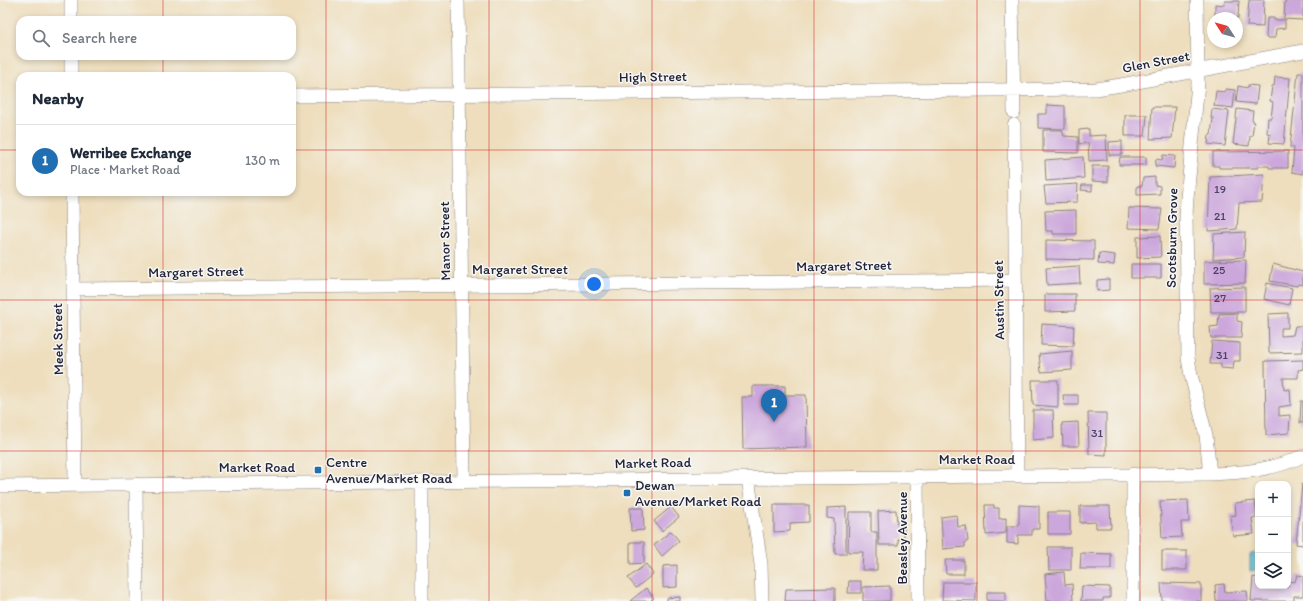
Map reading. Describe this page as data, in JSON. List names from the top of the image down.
{
  "streets": {
    "street": [
      "Glen Street",
      "High Street",
      "Scotsburn Grove",
      "Manor Street",
      "Margaret Street",
      "Austin Street",
      "Meek Street",
      "Market Road",
      "Beasley Avenue"
    ]
  },
  "crossings": [
    ["Glen Street", "High Street"],
    ["Glen Street", "Scotsburn Grove"],
    ["Glen Street", "Austin Street"],
    ["High Street", "Manor Street"],
    ["High Street", "Austin Street"],
    ["Scotsburn Grove", "Market Road"],
    ["Manor Street", "Margaret Street"],
    ["Manor Street", "Market Road"],
    ["Margaret Street", "Austin Street"],
    ["Margaret Street", "Meek Street"],
    ["Austin Street", "Market Road"],
    ["Meek Street", "Market Road"],
    ["Market Road", "Beasley Avenue"]
  ],
  "places": {
    "transit": ["Centre Avenue/Market Road", "Dewan Avenue/Market Road"]
  },
  "house_numbers": [
    "19",
    "21",
    "25",
    "27",
    "31",
    "31"
  ],
  "north": "top left",
  "page": {
    "search": "Search here",
    "heading": "Nearby",
    "list": [
      {
        "mark": "1",
        "name": "Werribee Exchange",
        "note": "Place · Market Road",
        "value": "130 m"
      }
    ],
    "pins": "1",
    "map_buttons": ["+", "−"]
  }
}
